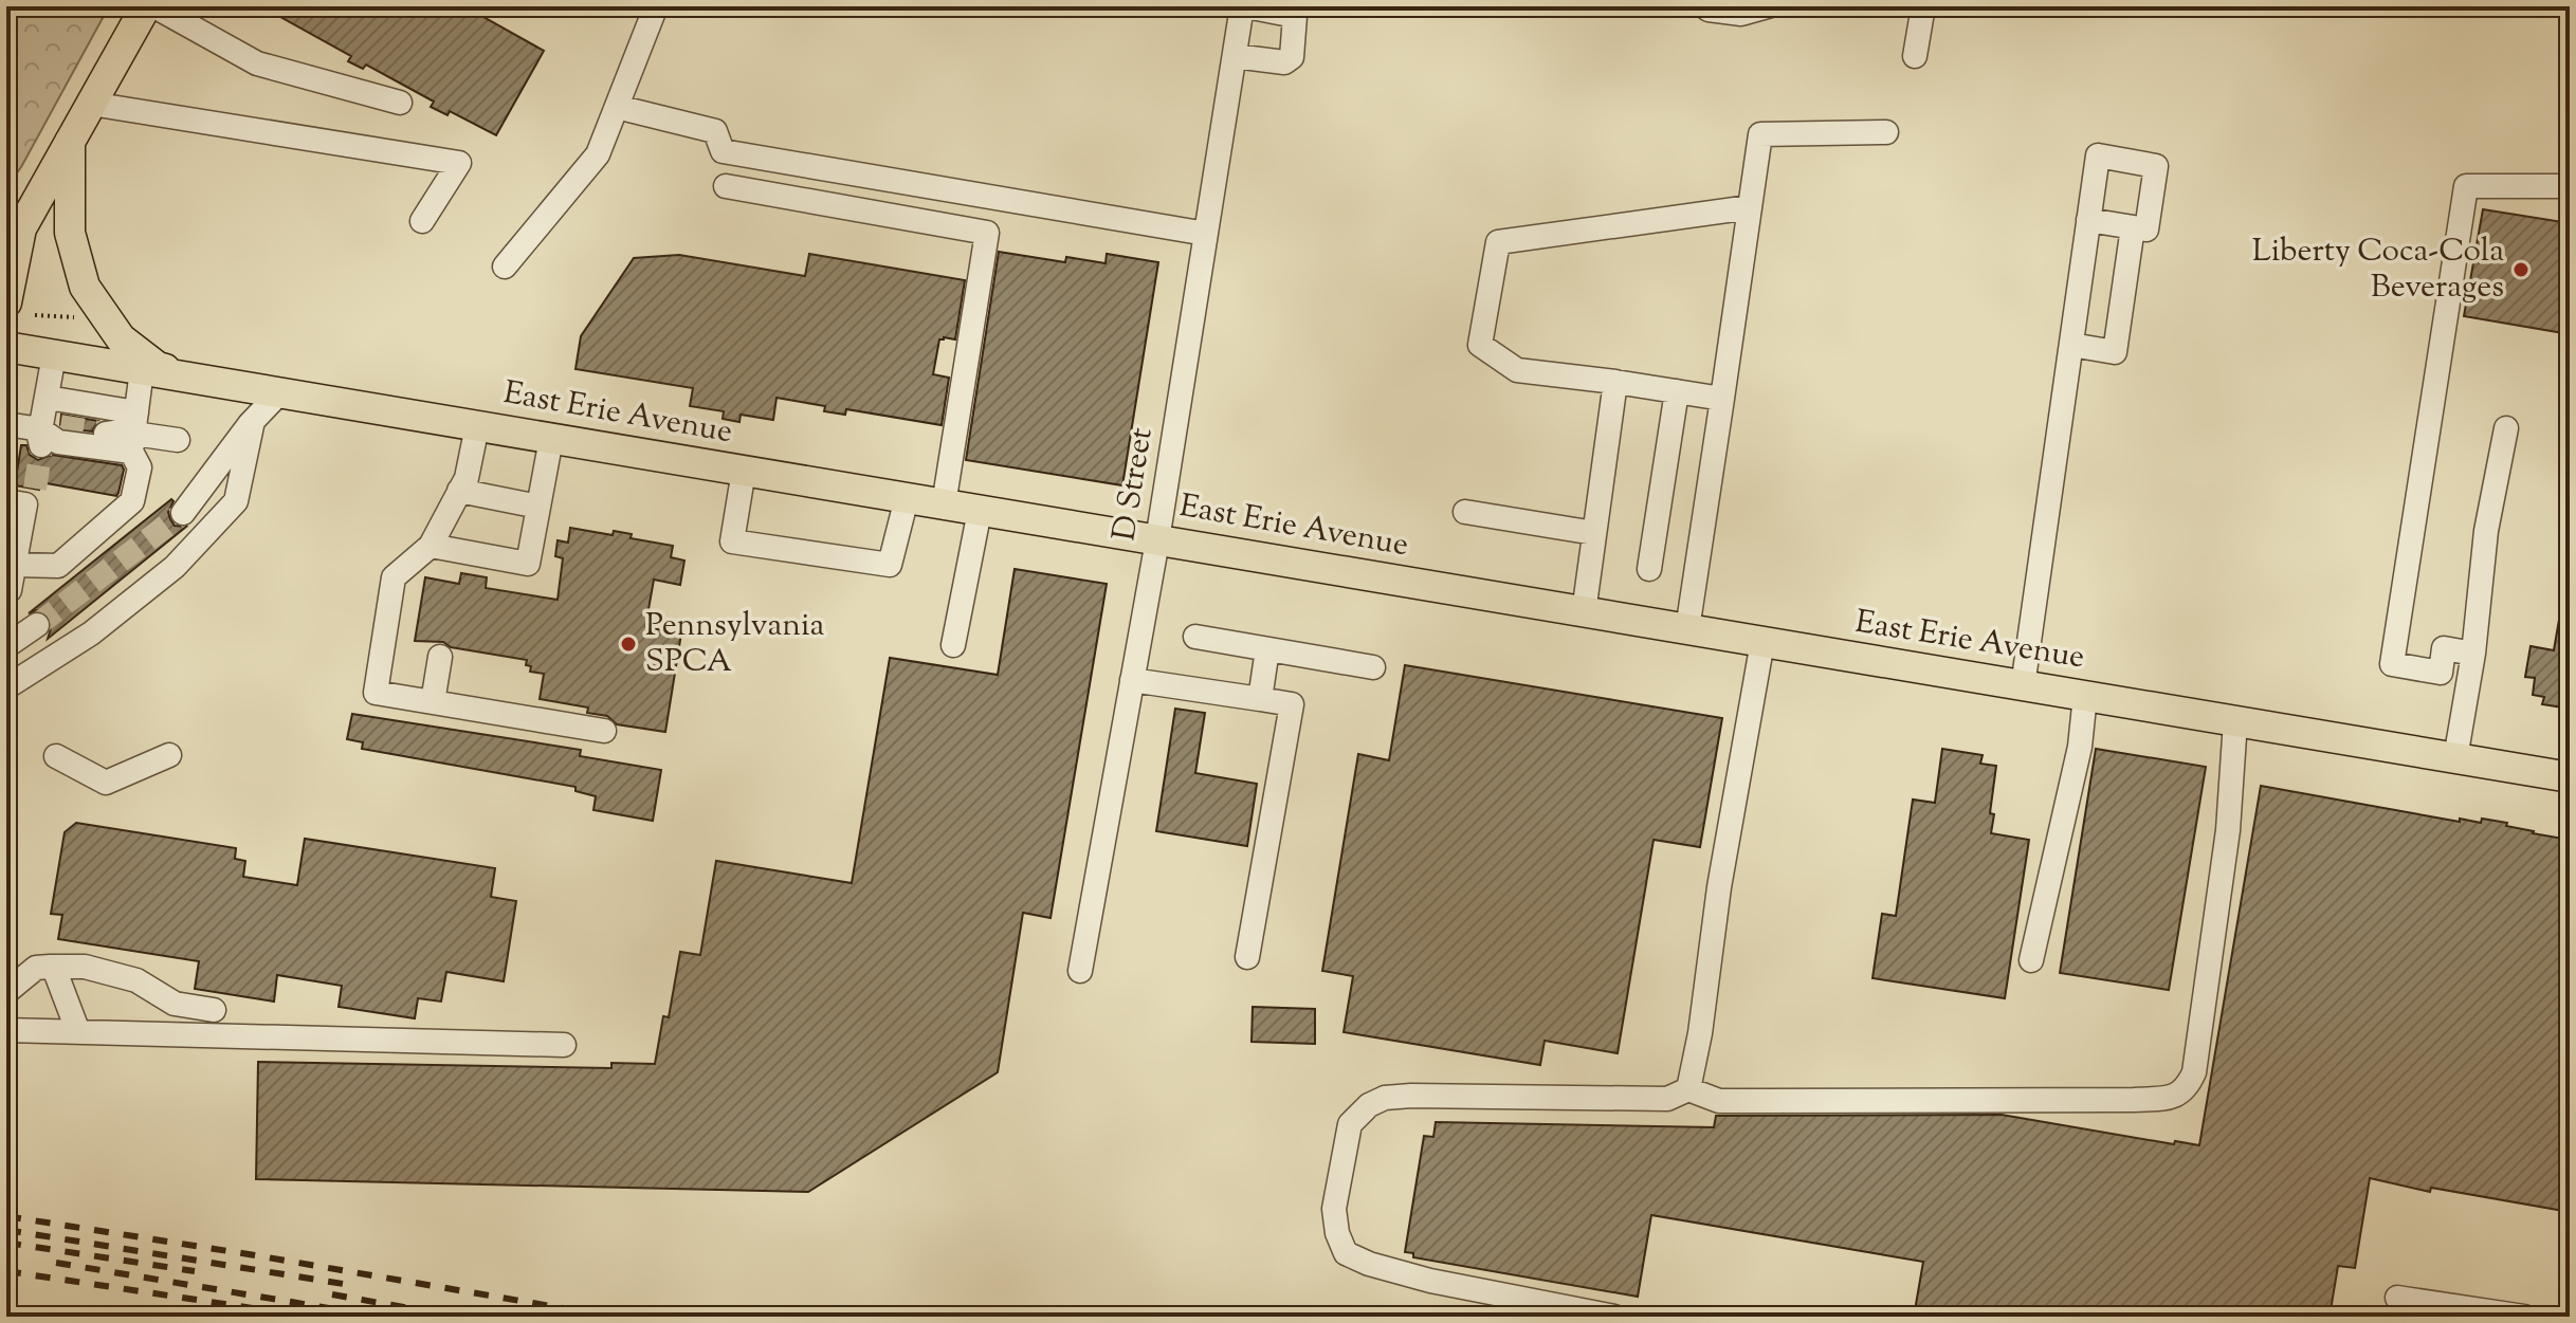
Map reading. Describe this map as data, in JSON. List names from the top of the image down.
{
  "streets": {
    "main road": ["East Erie Avenue"],
    "street": ["D Street"]
  },
  "crossings": [
    ["East Erie Avenue", "D Street"]
  ],
  "places": ["Liberty Coca-Cola Beverages", "Pennsylvania SPCA"]
}
